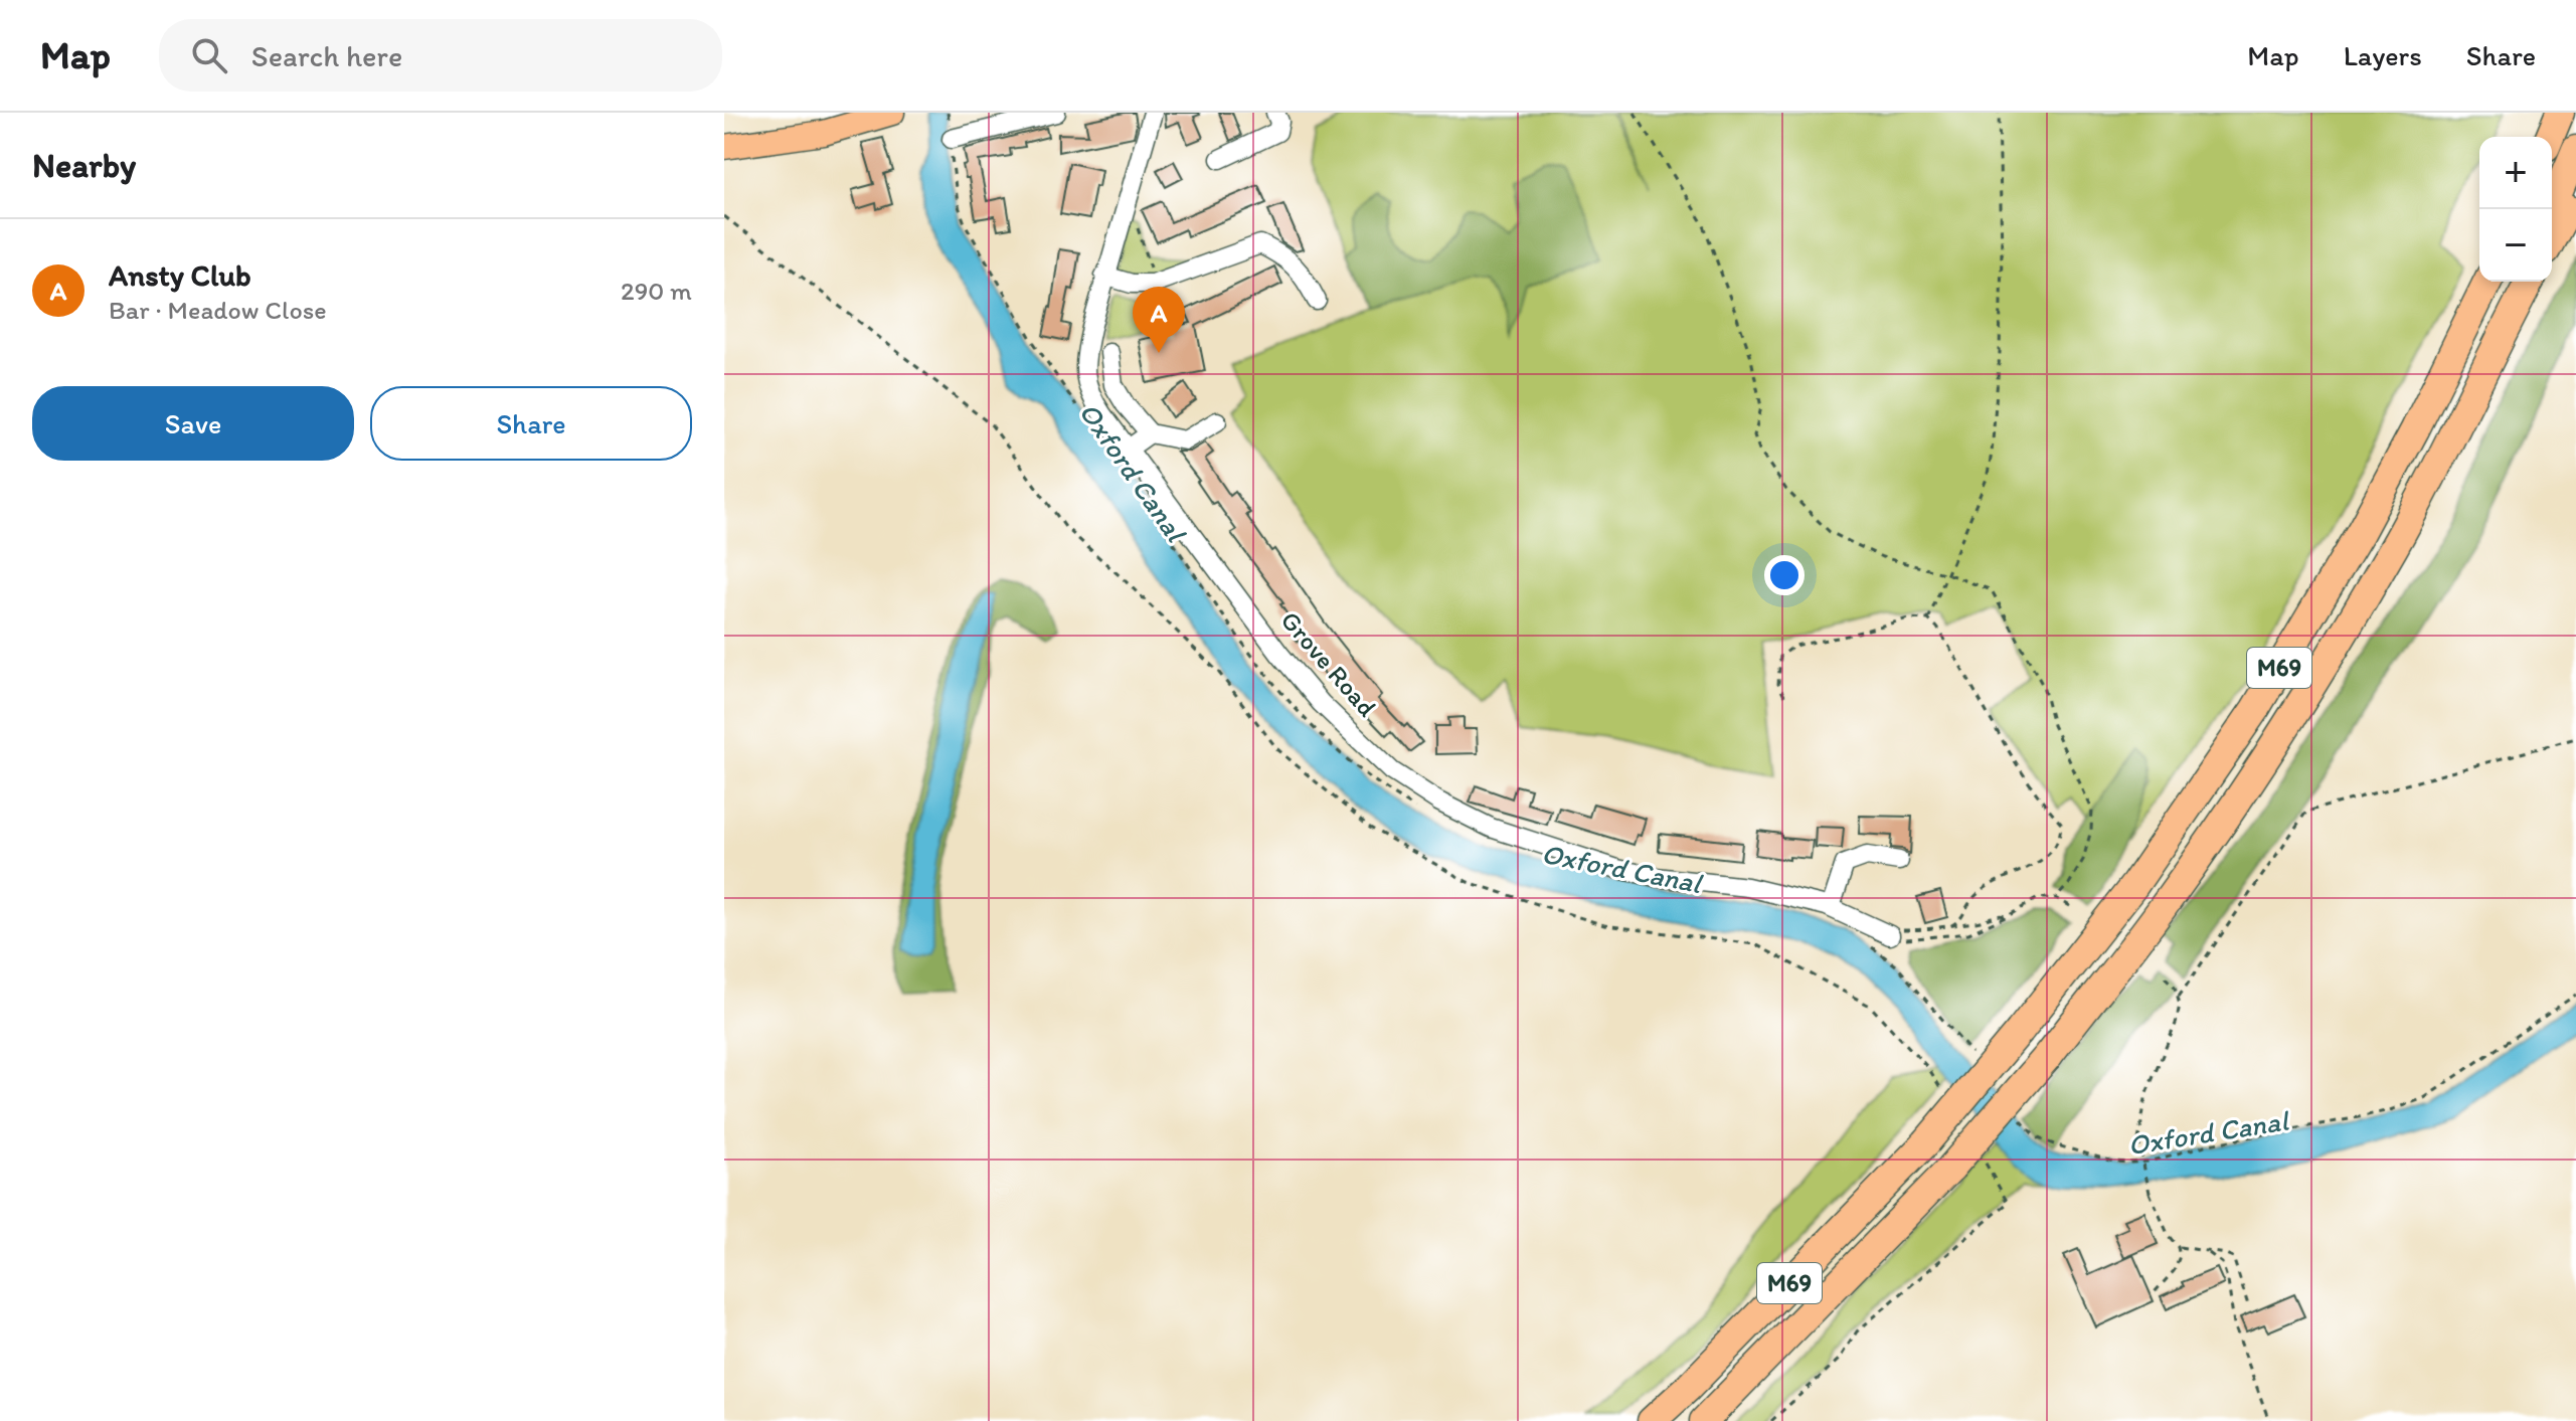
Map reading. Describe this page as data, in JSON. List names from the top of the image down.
{
  "streets": {
    "highway": ["M69"],
    "street": ["Grove Road"]
  },
  "water": ["Oxford Canal"],
  "page": {
    "header": "Map",
    "search": "Search here",
    "nav": ["Map", "Layers", "Share"],
    "heading": "Nearby",
    "map_buttons": ["+", "−"],
    "list": [
      {
        "mark": "A",
        "name": "Ansty Club",
        "note": "Bar · Meadow Close",
        "value": "290 m"
      }
    ],
    "pins": "A",
    "buttons": ["Save", "Share"]
  }
}
